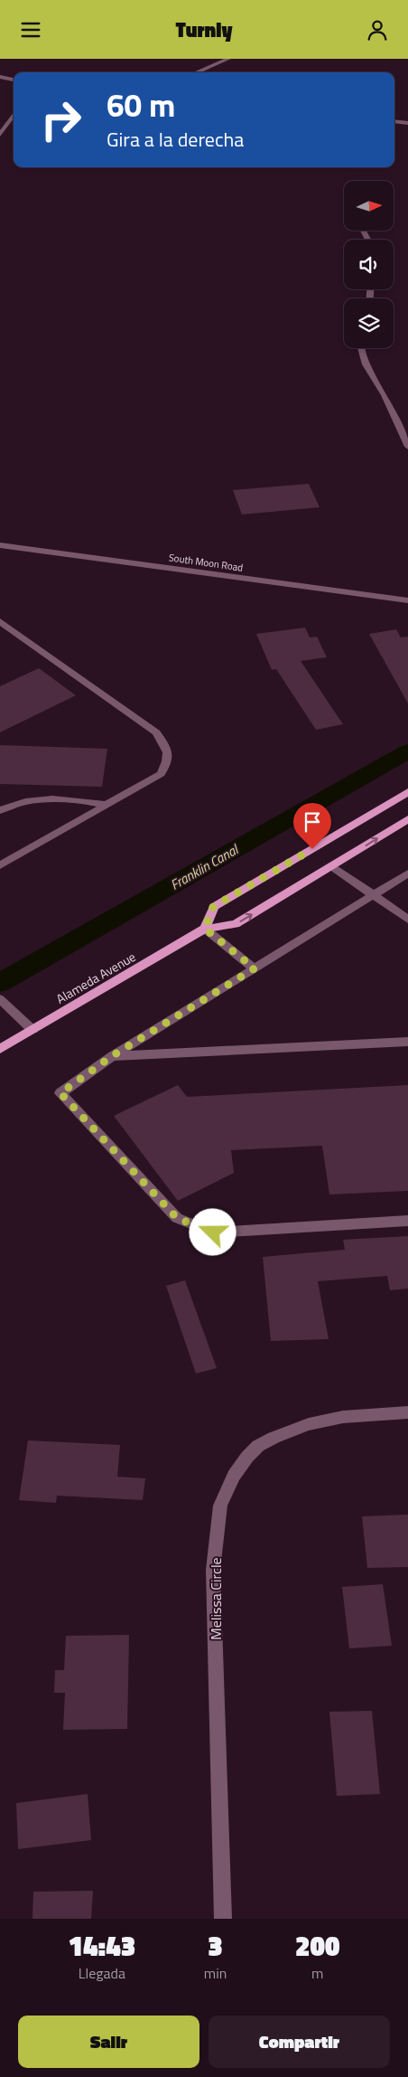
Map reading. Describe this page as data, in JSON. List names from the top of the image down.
{
  "streets": {
    "main road": ["Alameda Avenue"],
    "street": ["South Moon Road", "Melissa Circle"]
  },
  "water": ["Franklin Canal"],
  "north": "right",
  "page": {
    "header": "Turnly",
    "turn": ["60 m", "Gira a la derecha"],
    "eta": [
      "14:43",
      "Llegada",
      "3",
      "min",
      "200",
      "m"
    ],
    "buttons": ["Salir", "Compartir"]
  }
}
